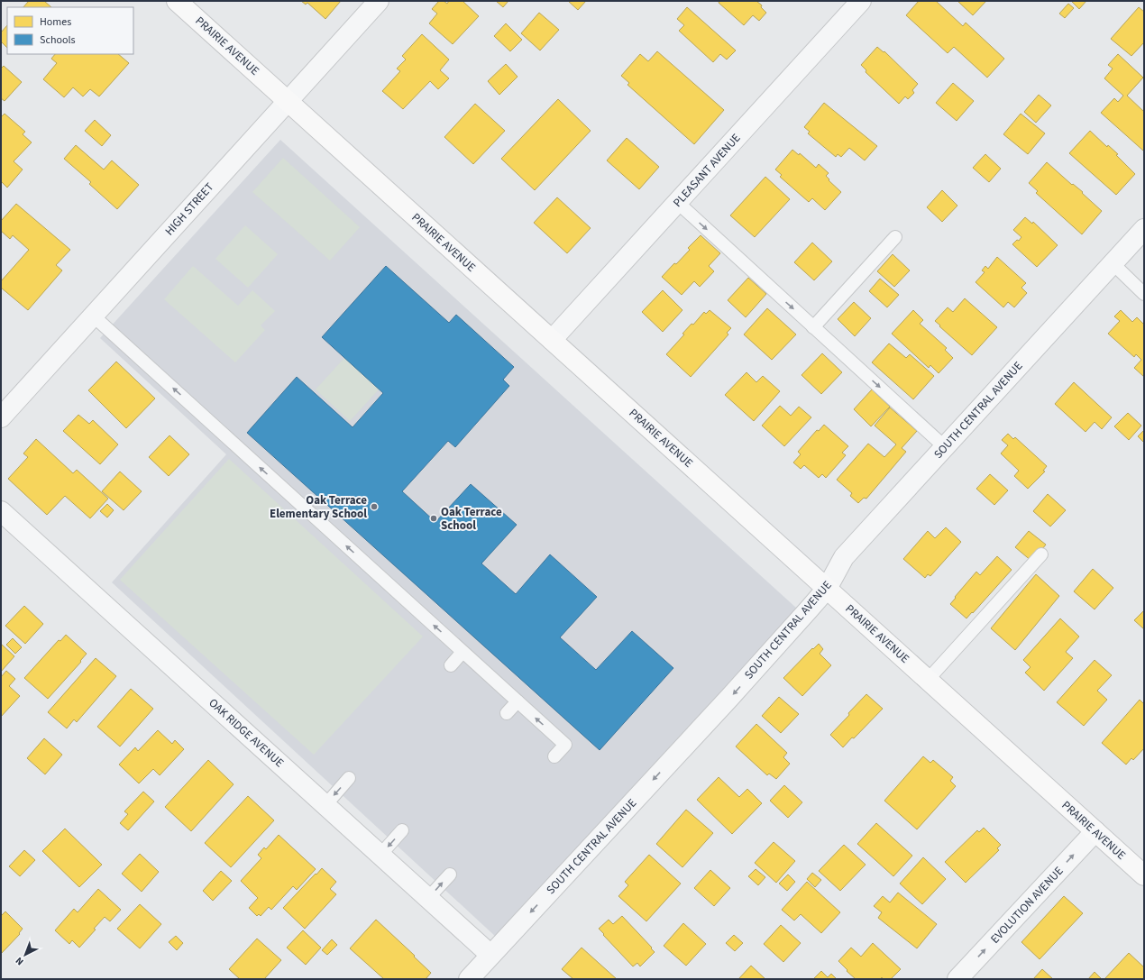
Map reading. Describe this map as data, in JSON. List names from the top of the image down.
{
  "streets": {
    "main road": ["PRAIRIE AVENUE"],
    "street": [
      "PLEASANT AVENUE",
      "HIGH STREET",
      "SOUTH CENTRAL AVENUE",
      "OAK RIDGE AVENUE",
      "EVOLUTION AVENUE"
    ]
  },
  "crossings": [
    ["PRAIRIE AVENUE", "PLEASANT AVENUE"],
    ["PRAIRIE AVENUE", "HIGH STREET"],
    ["PRAIRIE AVENUE", "SOUTH CENTRAL AVENUE"],
    ["PRAIRIE AVENUE", "EVOLUTION AVENUE"],
    ["SOUTH CENTRAL AVENUE", "OAK RIDGE AVENUE"]
  ],
  "one_way": ["SOUTH CENTRAL AVENUE", "EVOLUTION AVENUE"],
  "places": ["Oak Terrace Elementary School", "Oak Terrace School"],
  "legend": ["Homes", "Schools"],
  "north": "bottom left"
}
